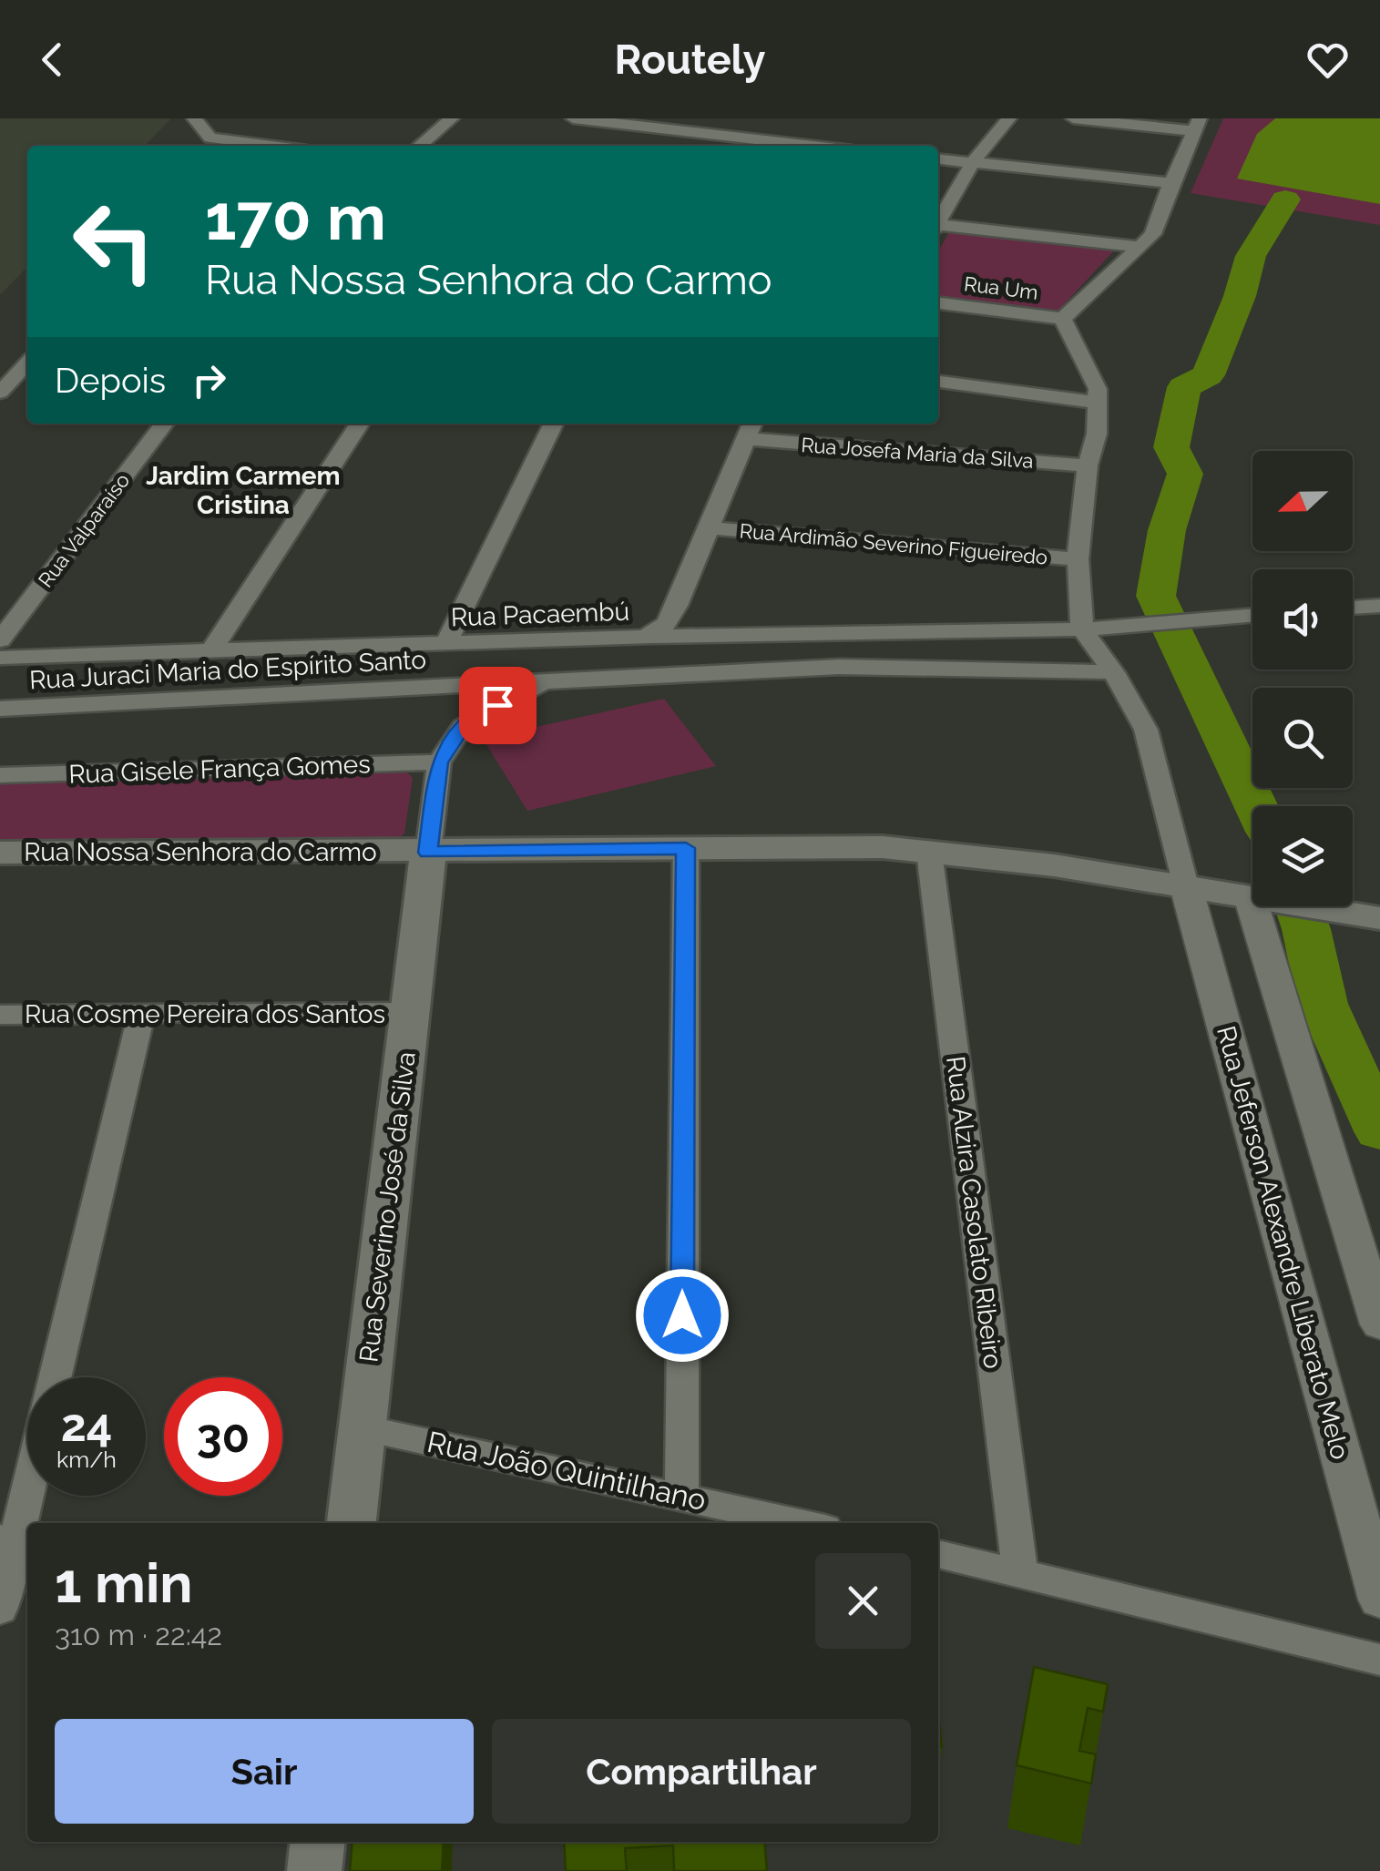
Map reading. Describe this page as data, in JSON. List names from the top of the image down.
{
  "streets": {
    "main road": ["Rua Nossa Senhora do Carmo", "Rua Severino José da Silva"],
    "street": [
      "Rua Um",
      "Rua Josefa Maria da Silva",
      "Rua Valparaíso",
      "Rua Ardimão Severino Figueiredo",
      "Rua Pacaembú",
      "Rua Juraci Maria do Espírito Santo",
      "Rua Gisele França Gomes",
      "Rua Cosme Pereira dos Santos",
      "Rua Alzira Casolato Ribeiro",
      "Rua Jeferson Alexandre Liberato Melo",
      "Rua João Quintilhano"
    ]
  },
  "crossings": [
    ["Rua Pacaembú", "Rua Severino José da Silva"],
    ["Rua Juraci Maria do Espírito Santo", "Rua Severino José da Silva"],
    ["Rua Gisele França Gomes", "Rua Severino José da Silva"],
    ["Rua Nossa Senhora do Carmo", "Rua Severino José da Silva"],
    ["Rua Cosme Pereira dos Santos", "Rua Severino José da Silva"],
    ["Rua Severino José da Silva", "Rua João Quintilhano"]
  ],
  "districts": ["Jardim Carmem Cristina"],
  "north": "left",
  "page": {
    "header": "Routely",
    "turn": ["170 m", "Rua Nossa Senhora do Carmo"],
    "then": "Depois",
    "speed": "24 km/h",
    "limit": "30",
    "heading": ["1 min", "310 m · 22:42"],
    "buttons": ["Sair", "Compartilhar"]
  }
}
